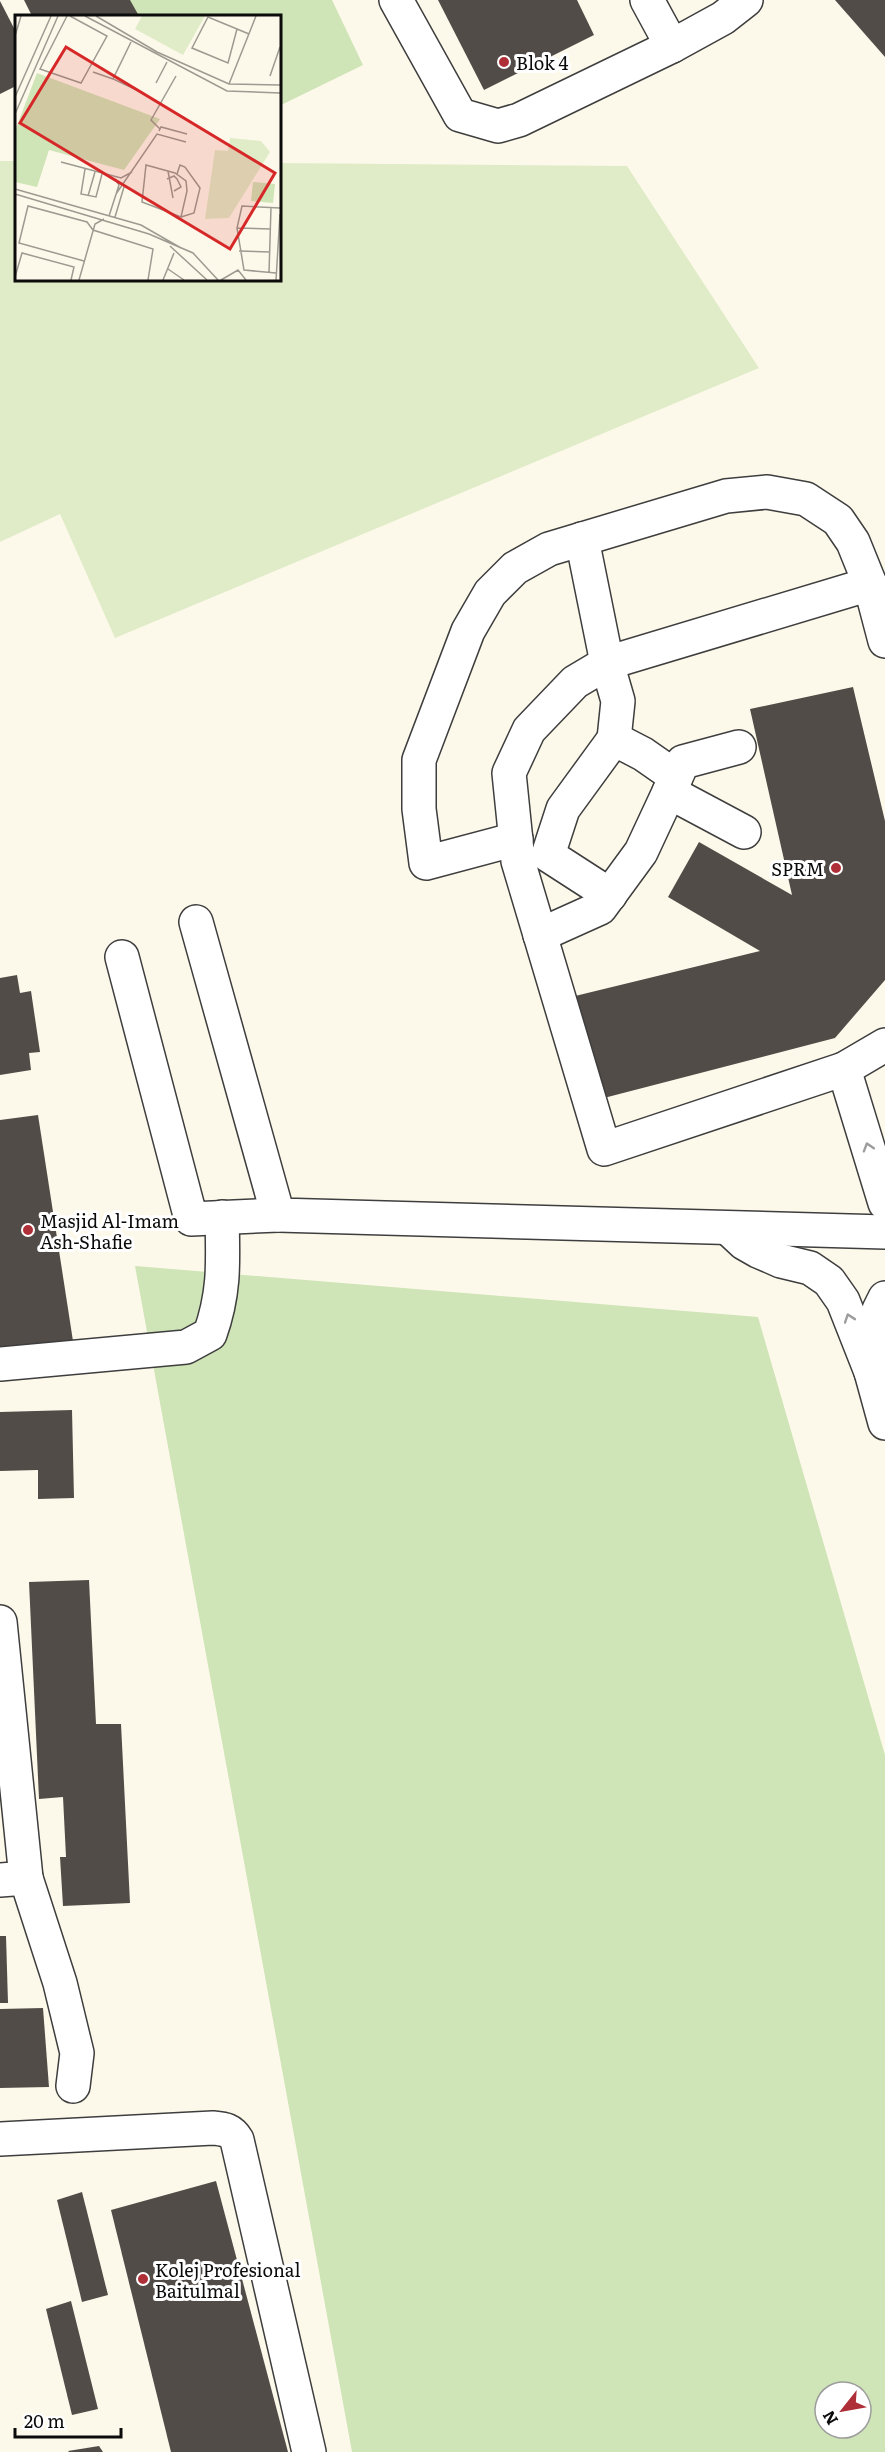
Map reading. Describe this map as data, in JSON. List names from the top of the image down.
{
  "places": [
    "Blok 4",
    "SPRM",
    "Masjid Al-Imam Ash-Shafie",
    "Kolej Profesional Baitulmal"
  ],
  "scale_bar": "20 m",
  "north": "bottom left"
}
